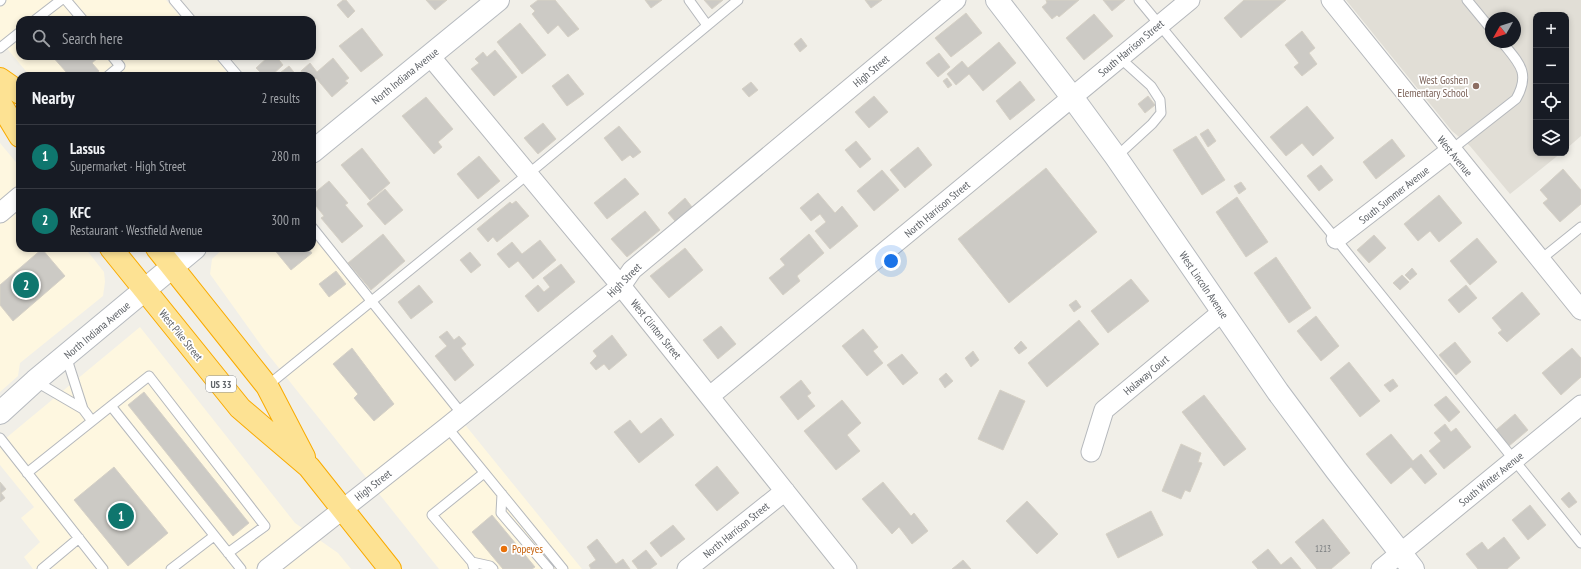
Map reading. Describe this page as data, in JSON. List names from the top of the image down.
{
  "streets": {
    "highway": ["West Pike Street", "US 33"],
    "street": [
      "South Harrison Street",
      "High Street",
      "North Indiana Avenue",
      "West Avenue",
      "South Summer Avenue",
      "North Harrison Street",
      "West Lincoln Avenue",
      "West Clinton Street",
      "Holaway Court",
      "South Winter Avenue"
    ]
  },
  "crossings": [
    ["South Harrison Street", "North Harrison Street"],
    ["South Harrison Street", "West Lincoln Avenue"],
    ["High Street", "West Clinton Street"],
    ["High Street", "West Pike Street"],
    ["North Indiana Avenue", "West Clinton Street"],
    ["North Indiana Avenue", "West Pike Street"],
    ["West Avenue", "South Summer Avenue"],
    ["North Harrison Street", "West Lincoln Avenue"],
    ["North Harrison Street", "West Clinton Street"],
    ["West Lincoln Avenue", "Holaway Court"],
    ["West Lincoln Avenue", "South Winter Avenue"]
  ],
  "places": ["West Goshen Elementary School", "Popeyes"],
  "house_numbers": ["1213"],
  "north": "bottom left",
  "page": {
    "map_buttons": ["+", "−"],
    "search": "Search here",
    "heading": ["Nearby", "2 results"],
    "list": [
      {
        "mark": "1",
        "name": "Lassus",
        "note": "Supermarket · High Street",
        "value": "280 m"
      },
      {
        "mark": "2",
        "name": "KFC",
        "note": "Restaurant · Westfield Avenue",
        "value": "300 m"
      }
    ],
    "pins": ["2", "1"]
  }
}
